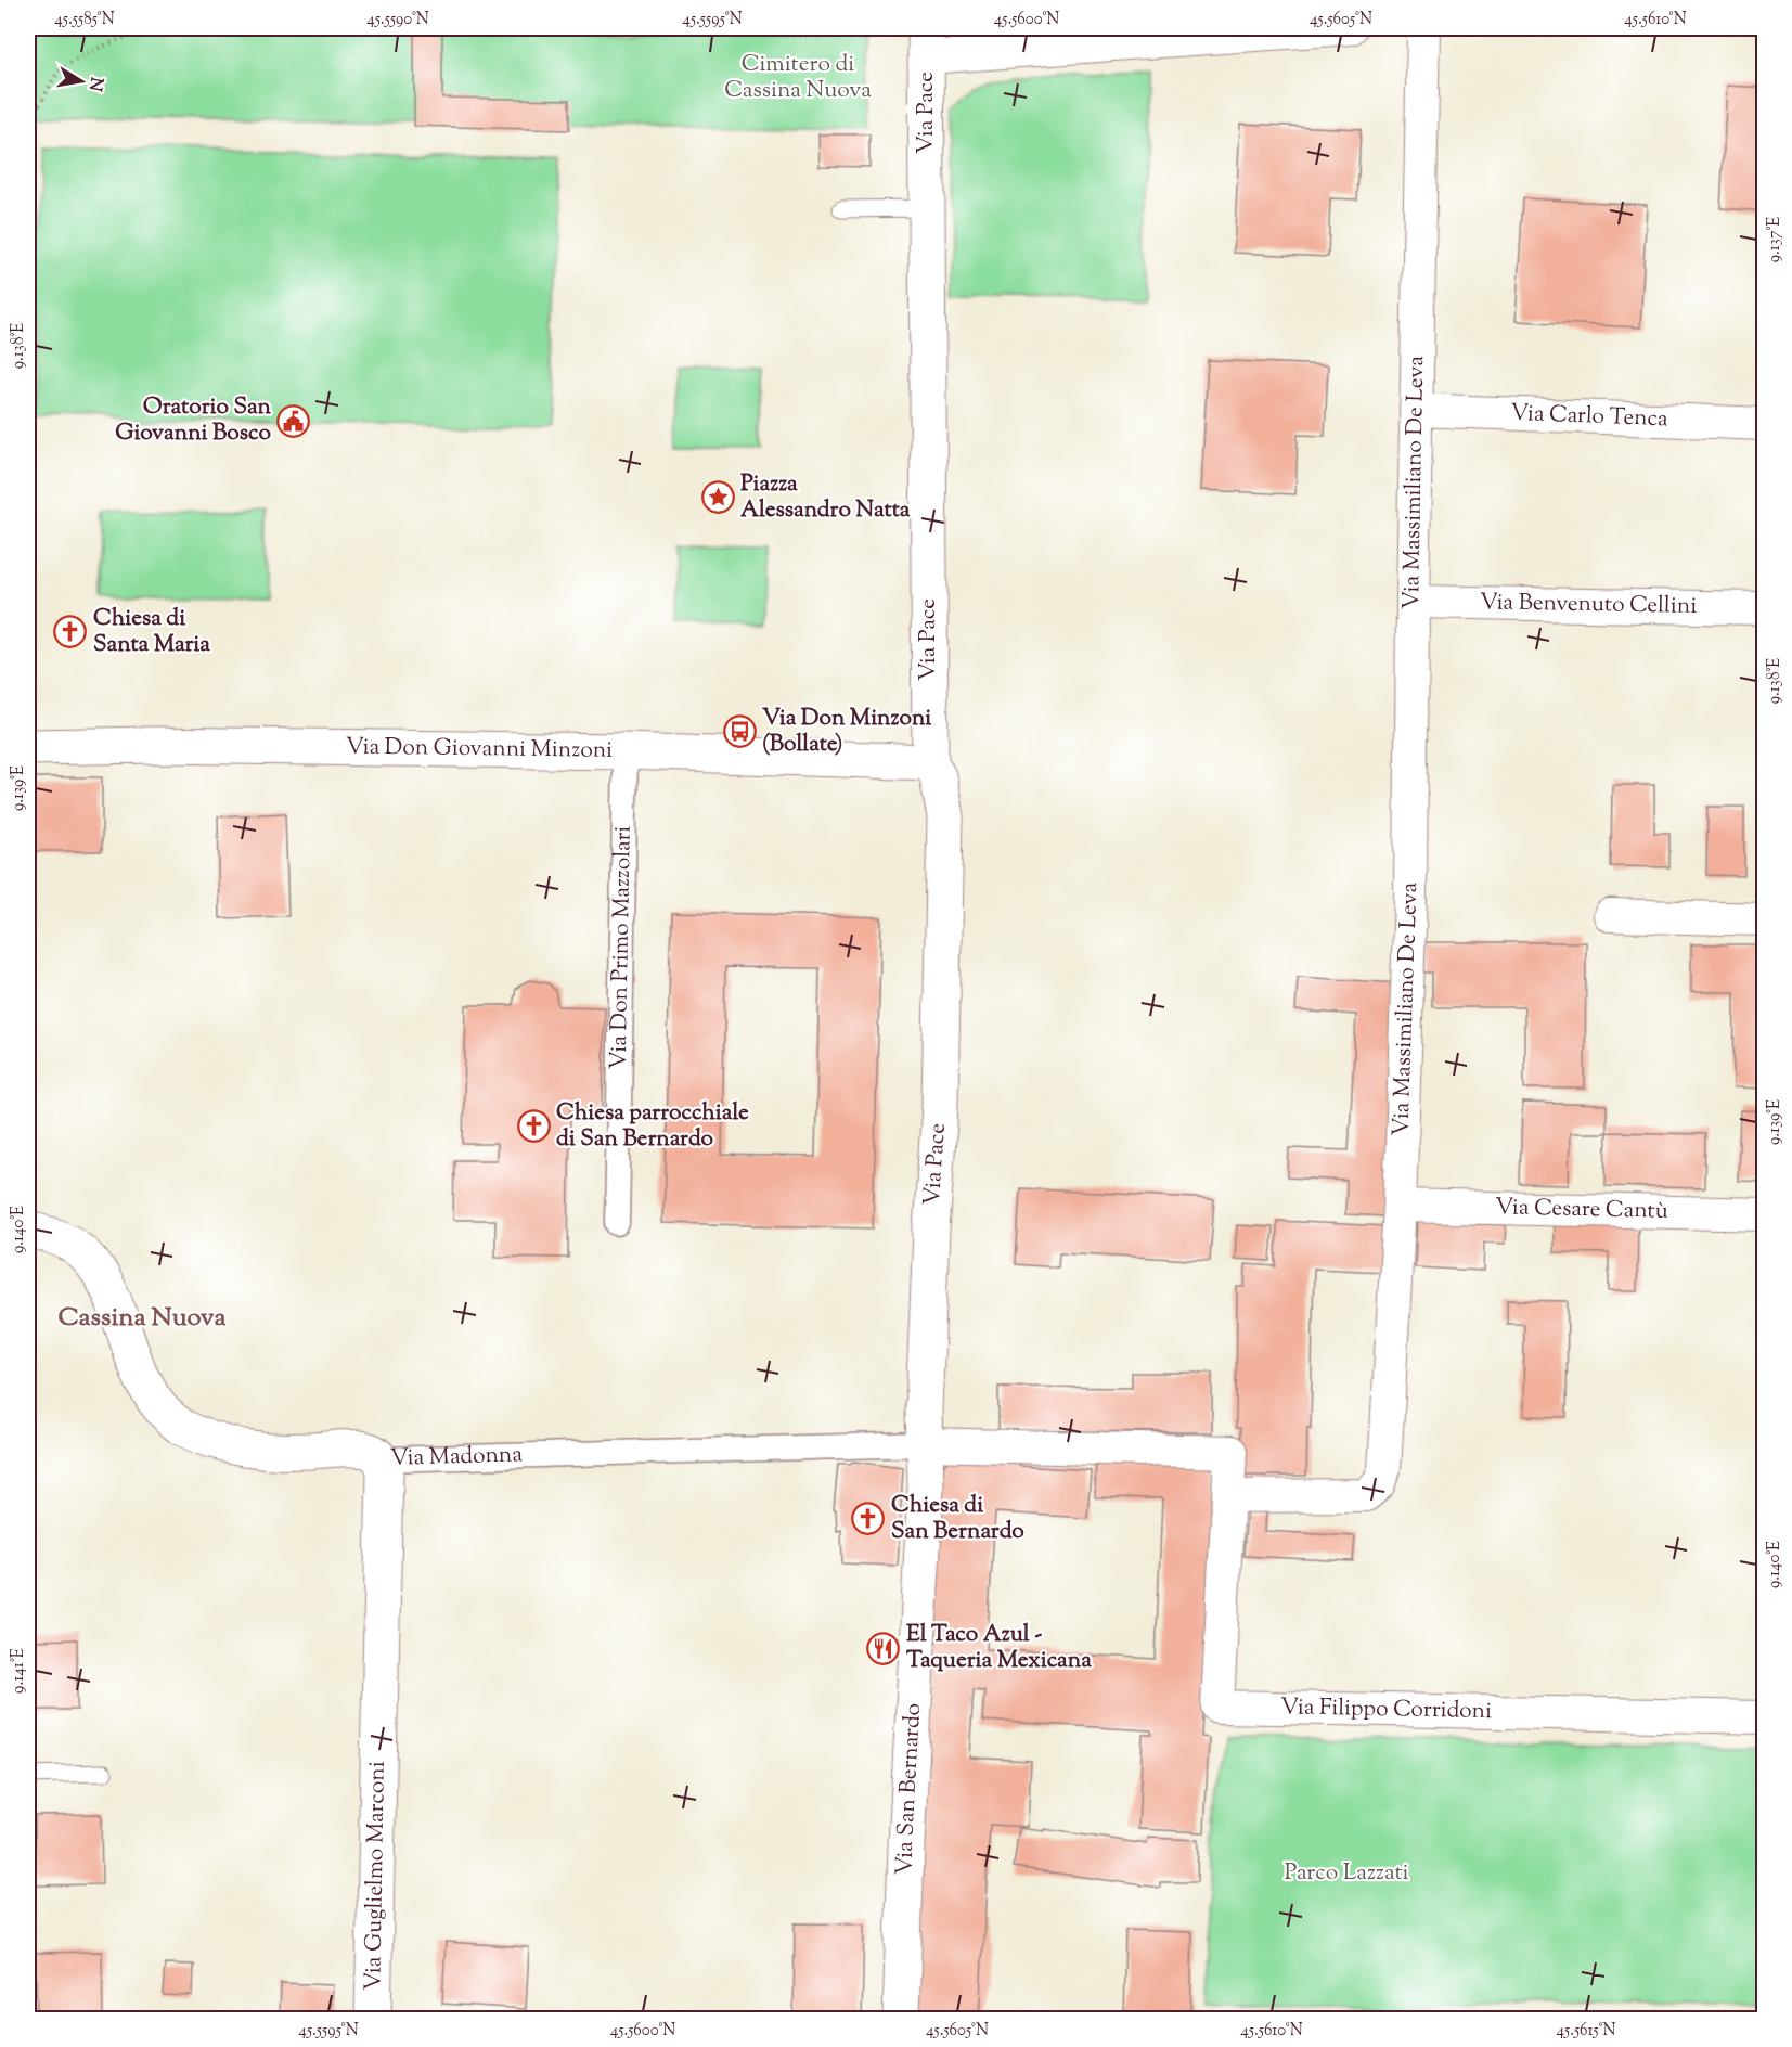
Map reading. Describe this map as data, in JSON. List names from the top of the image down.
{
  "streets": {
    "street": [
      "Via Pace",
      "Via Carlo Tenca",
      "Via Massimiliano De Leva",
      "Via Benvenuto Cellini",
      "Via Don Giovanni Minzoni",
      "Via Don Primo Mazzolari",
      "Via Cesare Cantù",
      "Via Madonna",
      "Via Filippo Corridoni",
      "Via San Bernardo",
      "Via Guglielmo Marconi"
    ]
  },
  "crossings": [
    ["Via Pace", "Via Don Giovanni Minzoni"],
    ["Via Pace", "Via Madonna"],
    ["Via Pace", "Via San Bernardo"],
    ["Via Carlo Tenca", "Via Massimiliano De Leva"],
    ["Via Massimiliano De Leva", "Via Benvenuto Cellini"],
    ["Via Massimiliano De Leva", "Via Cesare Cantù"],
    ["Via Massimiliano De Leva", "Via Filippo Corridoni"],
    ["Via Don Giovanni Minzoni", "Via Don Primo Mazzolari"],
    ["Via Madonna", "Via San Bernardo"],
    ["Via Madonna", "Via Guglielmo Marconi"]
  ],
  "districts": ["Cassina Nuova"],
  "parks": ["Cimitero di Cassina Nuova", "Parco Lazzati"],
  "places": {
    "public building": ["Oratorio San Giovanni Bosco"],
    "place": ["Piazza Alessandro Natta"],
    "church": ["Chiesa di Santa Maria", "Chiesa parrocchiale di San Bernardo", "Chiesa di San Bernardo"],
    "bus stop": ["Via Don Minzoni (Bollate)"],
    "restaurant": ["El Taco Azul - Taqueria Mexicana"]
  },
  "north": "right",
  "coordinates": [
    "45.5585°N",
    "45.5590°N",
    "45.5595°N",
    "45.5600°N",
    "45.5605°N",
    "45.5610°N",
    "9.137°E",
    "9.138°E",
    "9.139°E",
    "9.140°E",
    "9.141°E",
    "45.5615°N"
  ]
}
